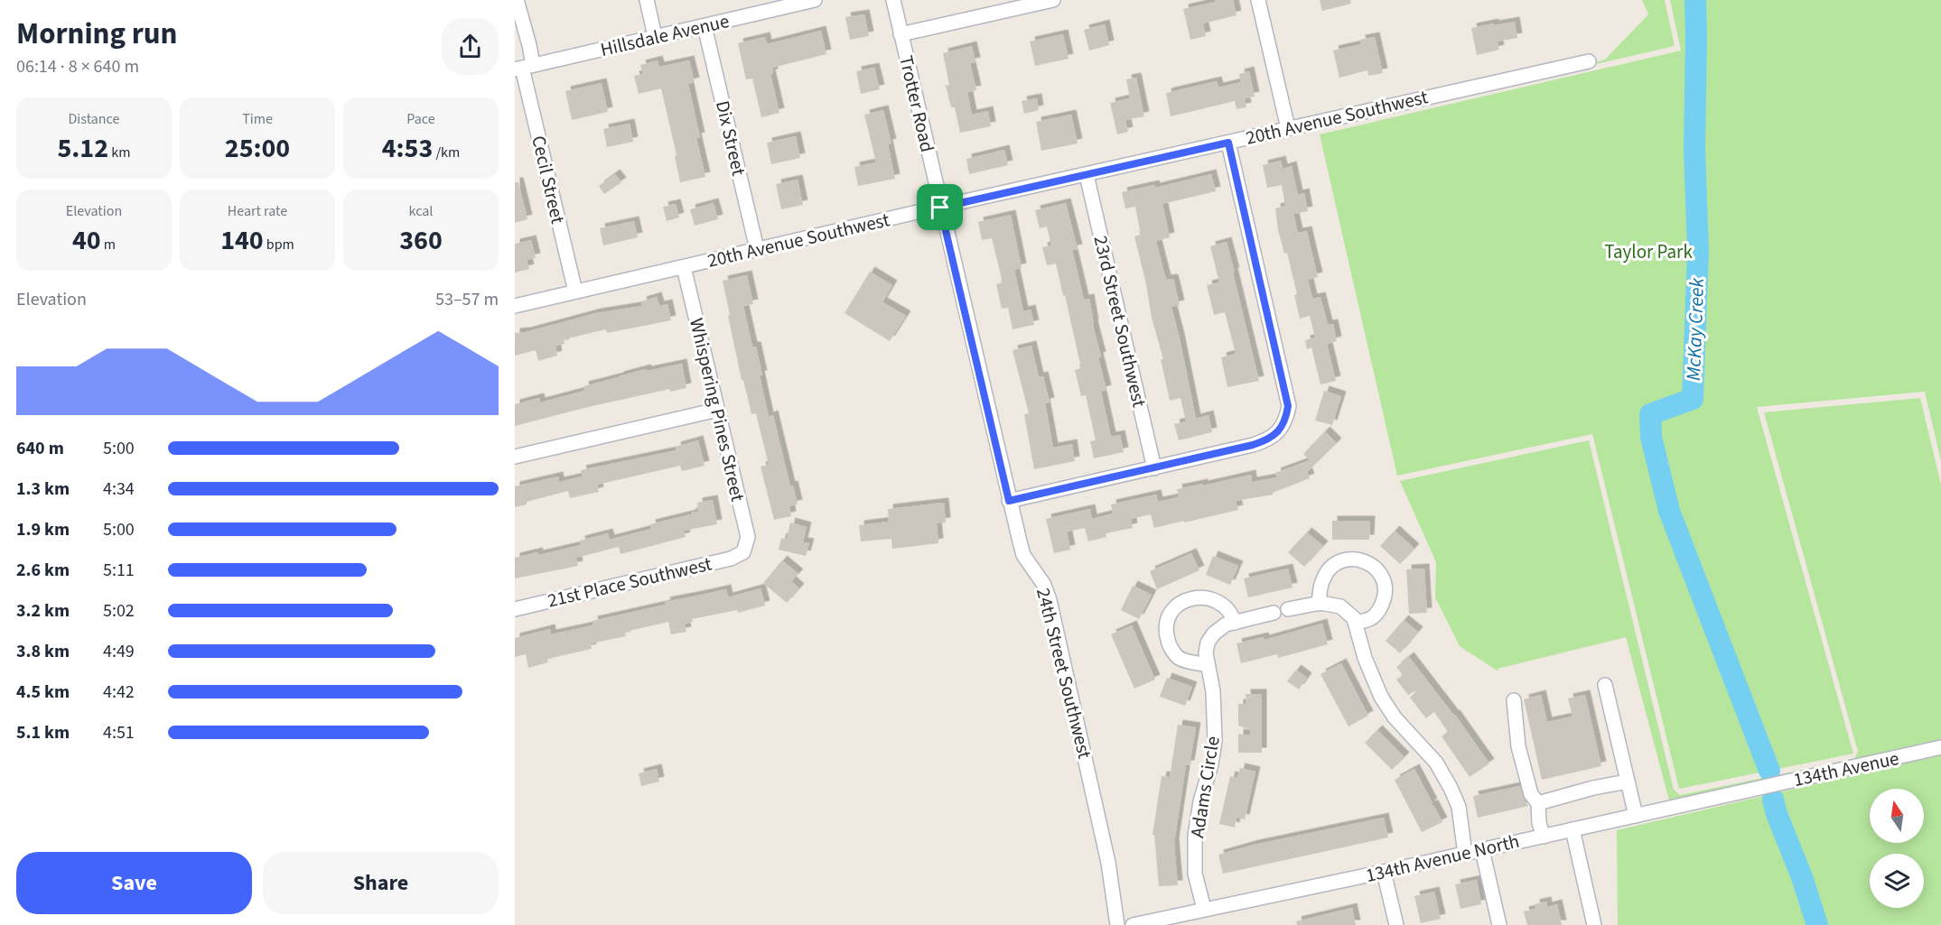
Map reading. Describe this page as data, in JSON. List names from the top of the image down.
{
  "streets": {
    "street": [
      "Hillsdale Avenue",
      "Trotter Road",
      "20th Avenue Southwest",
      "Dix Street",
      "Cecil Street",
      "23rd Street Southwest",
      "Whispering Pines Street",
      "21st Place Southwest",
      "24th Street Southwest",
      "134th Avenue",
      "Adams Circle",
      "134th Avenue North"
    ]
  },
  "crossings": [
    ["Hillsdale Avenue", "Dix Street"],
    ["Hillsdale Avenue", "Cecil Street"],
    ["Trotter Road", "20th Avenue Southwest"],
    ["Trotter Road", "24th Street Southwest"],
    ["20th Avenue Southwest", "Dix Street"],
    ["20th Avenue Southwest", "Cecil Street"],
    ["20th Avenue Southwest", "23rd Street Southwest"],
    ["20th Avenue Southwest", "Whispering Pines Street"],
    ["20th Avenue Southwest", "24th Street Southwest"],
    ["Whispering Pines Street", "21st Place Southwest"],
    ["134th Avenue", "134th Avenue North"],
    ["Adams Circle", "134th Avenue North"]
  ],
  "water": ["McKay Creek"],
  "parks": ["Taylor Park"],
  "north": "top",
  "page": {
    "heading": ["Morning run", "06:14 · 8 × 640 m"],
    "stats": [
      ["Distance", "5.12 km"],
      ["Time", "25:00"],
      ["Pace", "4:53 /km"],
      ["Elevation", "40 m"],
      ["Heart rate", "140 bpm"],
      ["kcal", "360"]
    ],
    "chart": ["Elevation", "53–57 m"],
    "list": [
      {
        "name": "640 m",
        "note": "5:00"
      },
      {
        "name": "1.3 km",
        "note": "4:34"
      },
      {
        "name": "1.9 km",
        "note": "5:00"
      },
      {
        "name": "2.6 km",
        "note": "5:11"
      },
      {
        "name": "3.2 km",
        "note": "5:02"
      },
      {
        "name": "3.8 km",
        "note": "4:49"
      },
      {
        "name": "4.5 km",
        "note": "4:42"
      },
      {
        "name": "5.1 km",
        "note": "4:51"
      }
    ],
    "buttons": ["Save", "Share"]
  }
}
